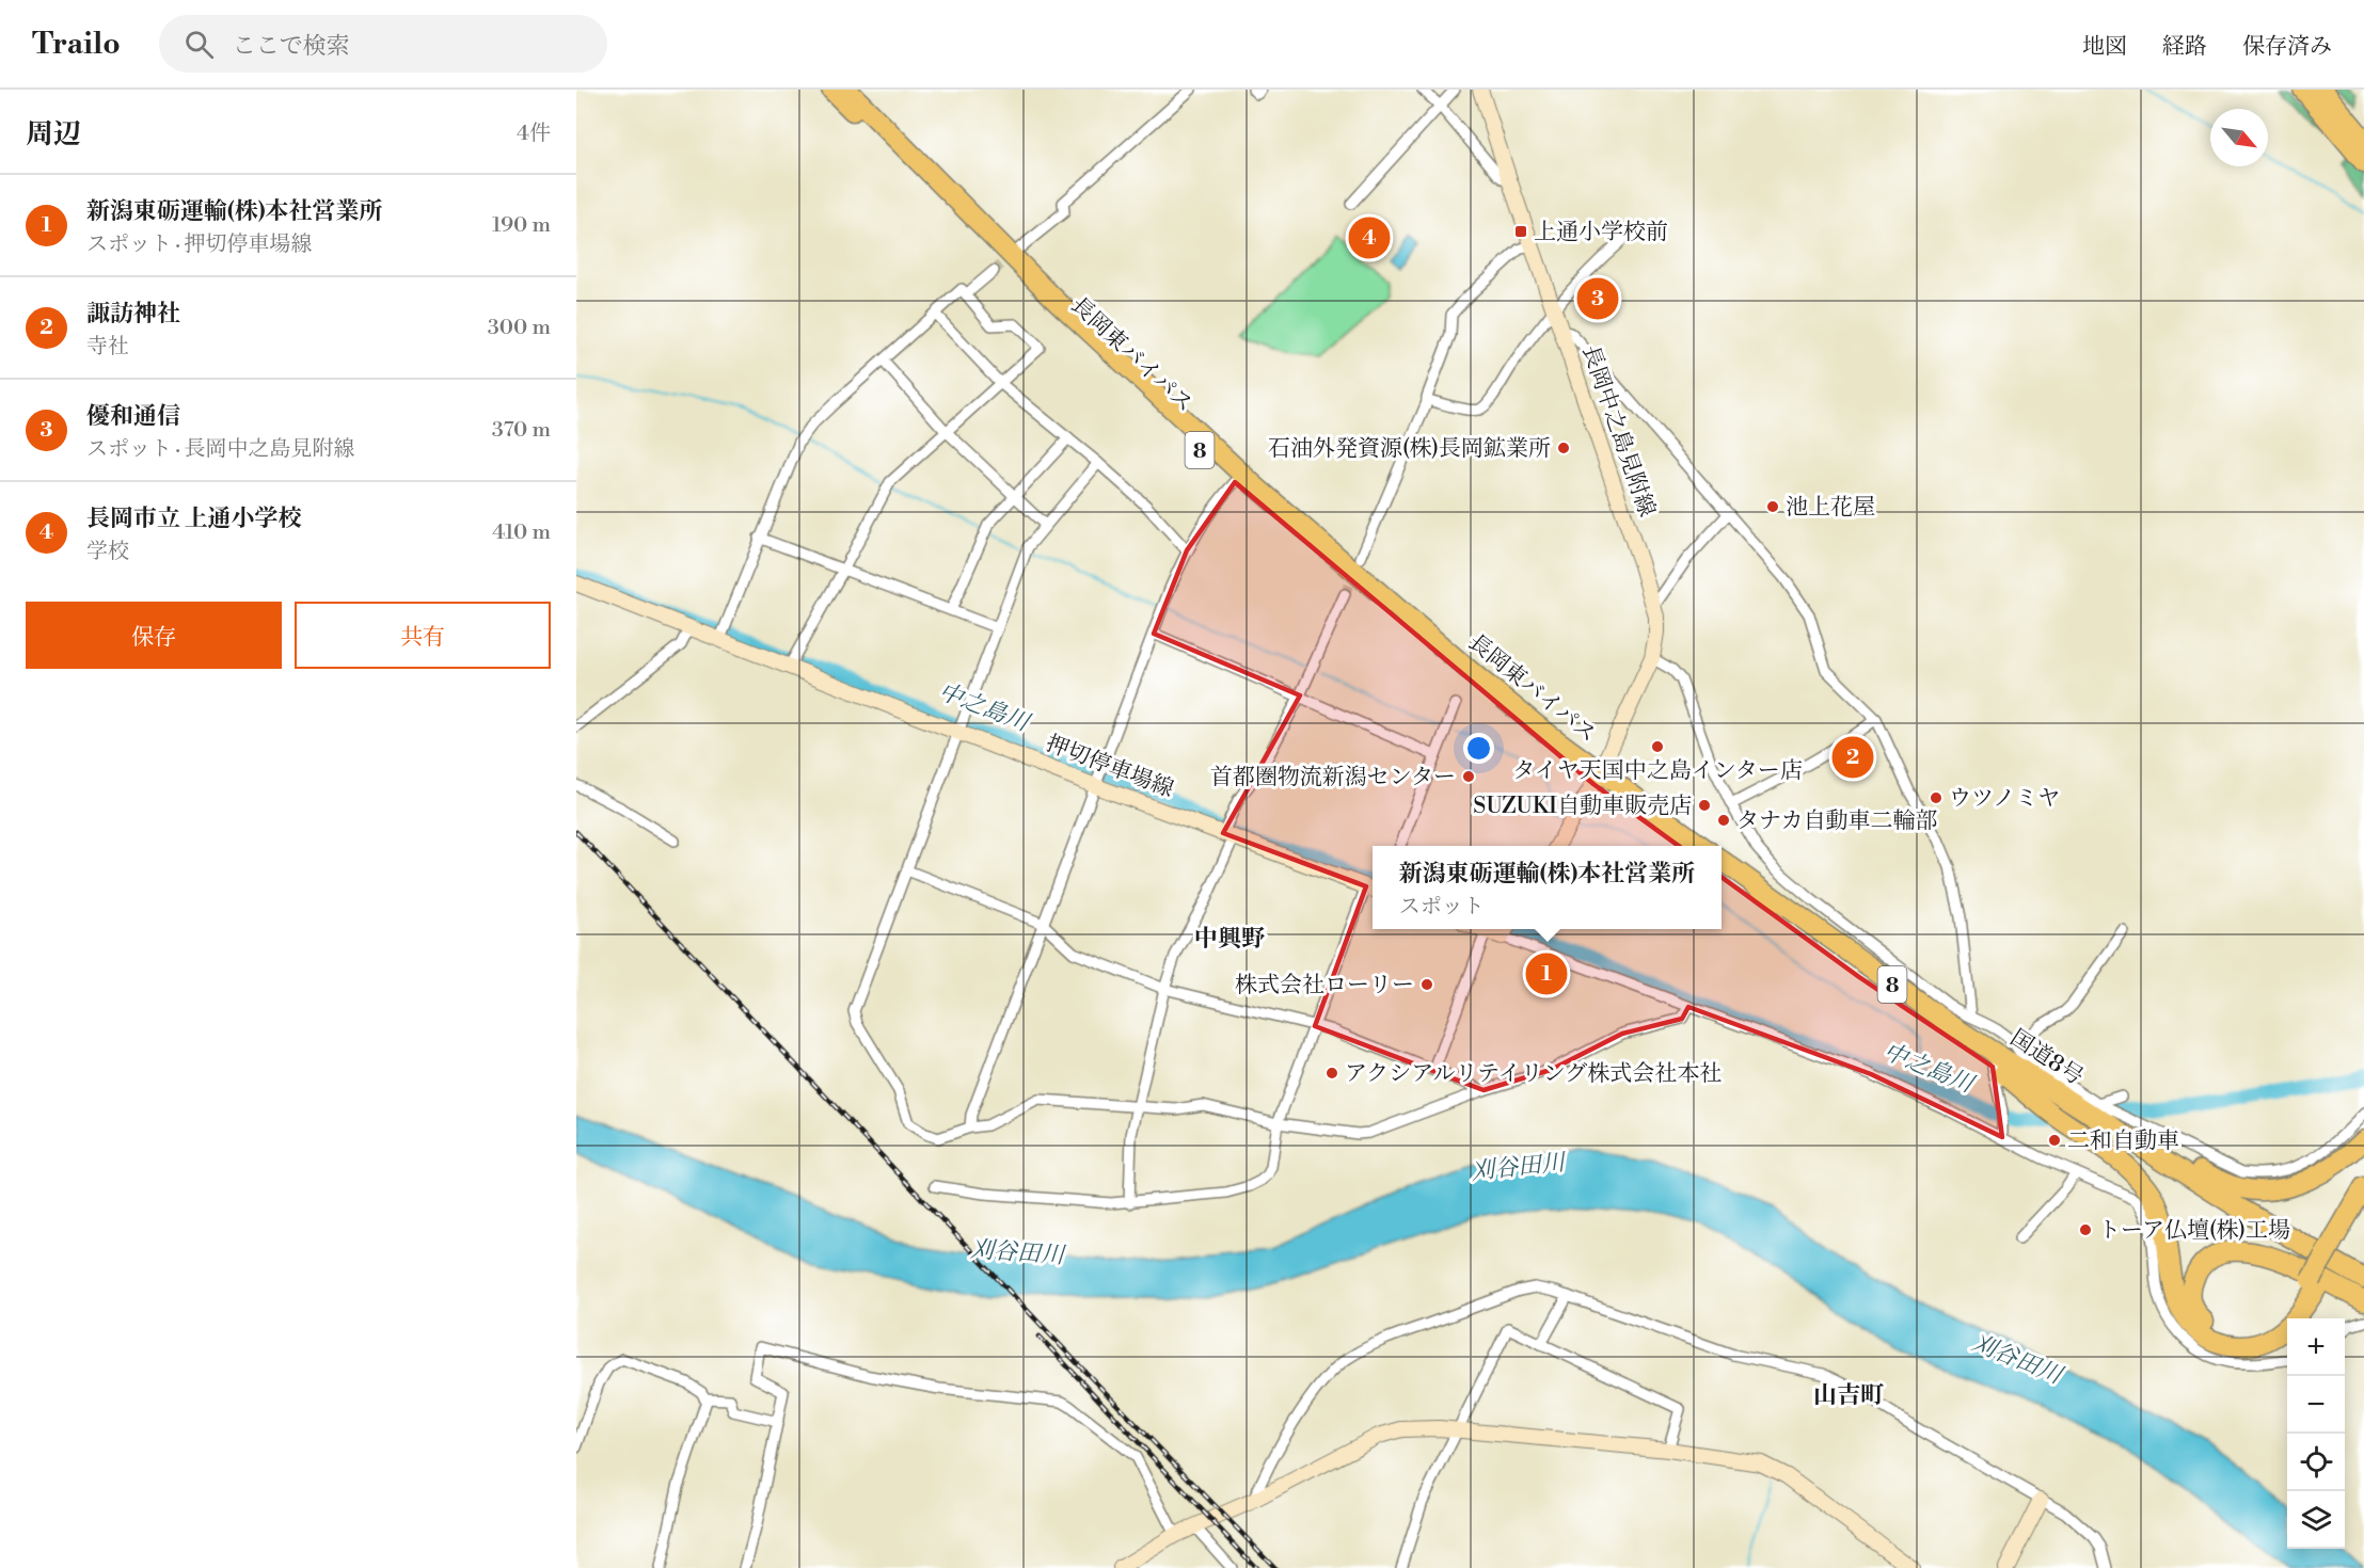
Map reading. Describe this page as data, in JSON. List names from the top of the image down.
{
  "streets": {
    "highway": ["長岡東バイパス", "8", "国道8号"],
    "main road": ["長岡中之島見附線", "押切停車場線"]
  },
  "crossings": [
    ["長岡東バイパス", "長岡中之島見附線"],
    ["長岡東バイパス", "8"],
    ["長岡中之島見附線", "8"]
  ],
  "districts": ["中興野", "山吉町"],
  "water": ["中之島川", "刈谷田川"],
  "places": {
    "transit": ["上通小学校前"],
    "other": [
      "石油外発資源(株)長岡鉱業所",
      "池上花屋",
      "タイヤ天国中之島インター店",
      "首都圏物流新潟センター",
      "ウツノミヤ",
      "SUZUKI自動車販売店",
      "タナカ自動車二輪部",
      "株式会社ローリー",
      "アクシアルリテイリング株式会社本社",
      "二和自動車",
      "トーア仏壇(株)工場"
    ]
  },
  "north": "bottom right",
  "page": {
    "header": "Trailo",
    "search": "ここで検索",
    "nav": ["地図", "経路", "保存済み"],
    "heading": ["周辺", "4件"],
    "list": [
      {
        "mark": "1",
        "name": "新潟東砺運輸(株)本社営業所",
        "note": "スポット · 押切停車場線",
        "value": "190 m"
      },
      {
        "mark": "2",
        "name": "諏訪神社",
        "note": "寺社",
        "value": "300 m"
      },
      {
        "mark": "3",
        "name": "優和通信",
        "note": "スポット · 長岡中之島見附線",
        "value": "370 m"
      },
      {
        "mark": "4",
        "name": "長岡市立 上通小学校",
        "note": "学校",
        "value": "410 m"
      }
    ],
    "pins": [
      "4",
      "3",
      "2",
      "1"
    ],
    "buttons": ["保存", "共有"],
    "popup": ["新潟東砺運輸(株)本社営業所", "スポット"],
    "map_buttons": ["+", "−"]
  }
}
